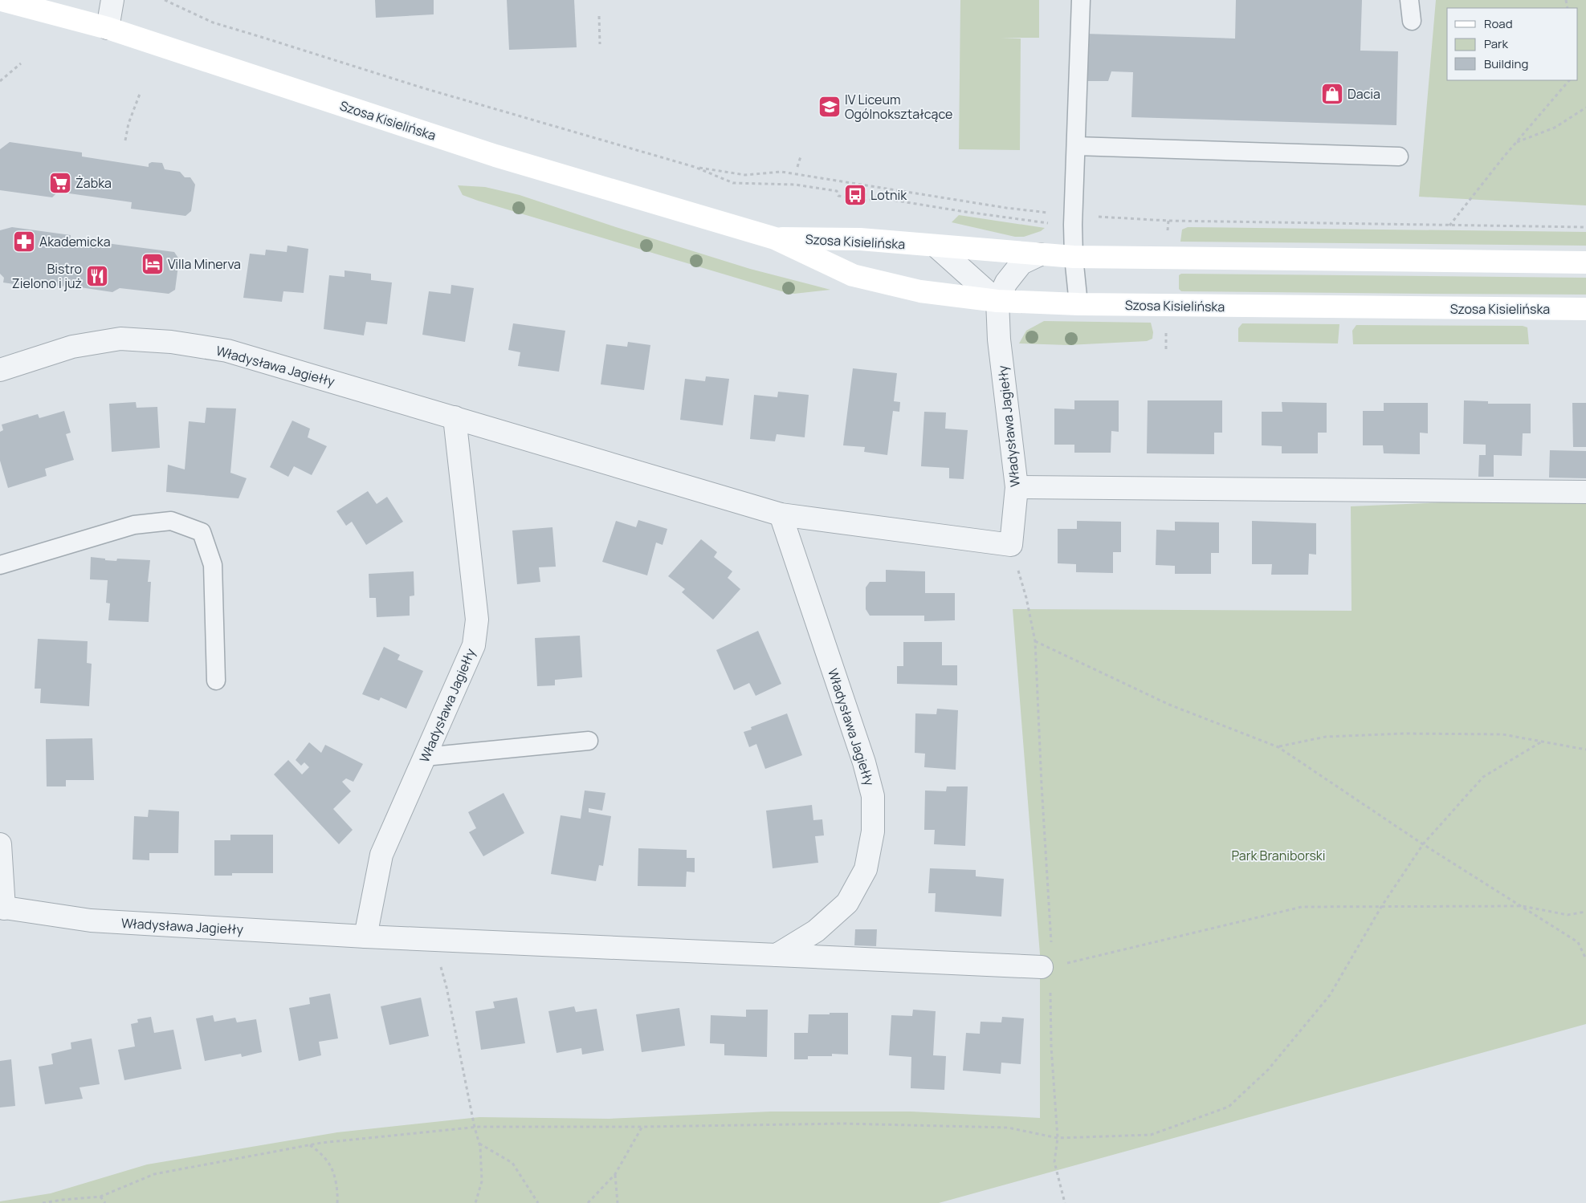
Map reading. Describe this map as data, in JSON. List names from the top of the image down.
{
  "streets": {
    "street": ["Szosa Kisielińska", "Władysława Jagiełły"]
  },
  "crossings": [
    ["Szosa Kisielińska", "Władysława Jagiełły"]
  ],
  "parks": ["Park Braniborski"],
  "places": {
    "shop": ["Dacia"],
    "school or university": ["IV Liceum Ogólnokształcące"],
    "supermarket": ["Żabka"],
    "bus stop": ["Lotnik"],
    "pharmacy": ["Akademicka"],
    "hotel": ["Villa Minerva"],
    "restaurant": ["Bistro Zielono i już"]
  },
  "legend": ["Road", "Park", "Building"]
}
